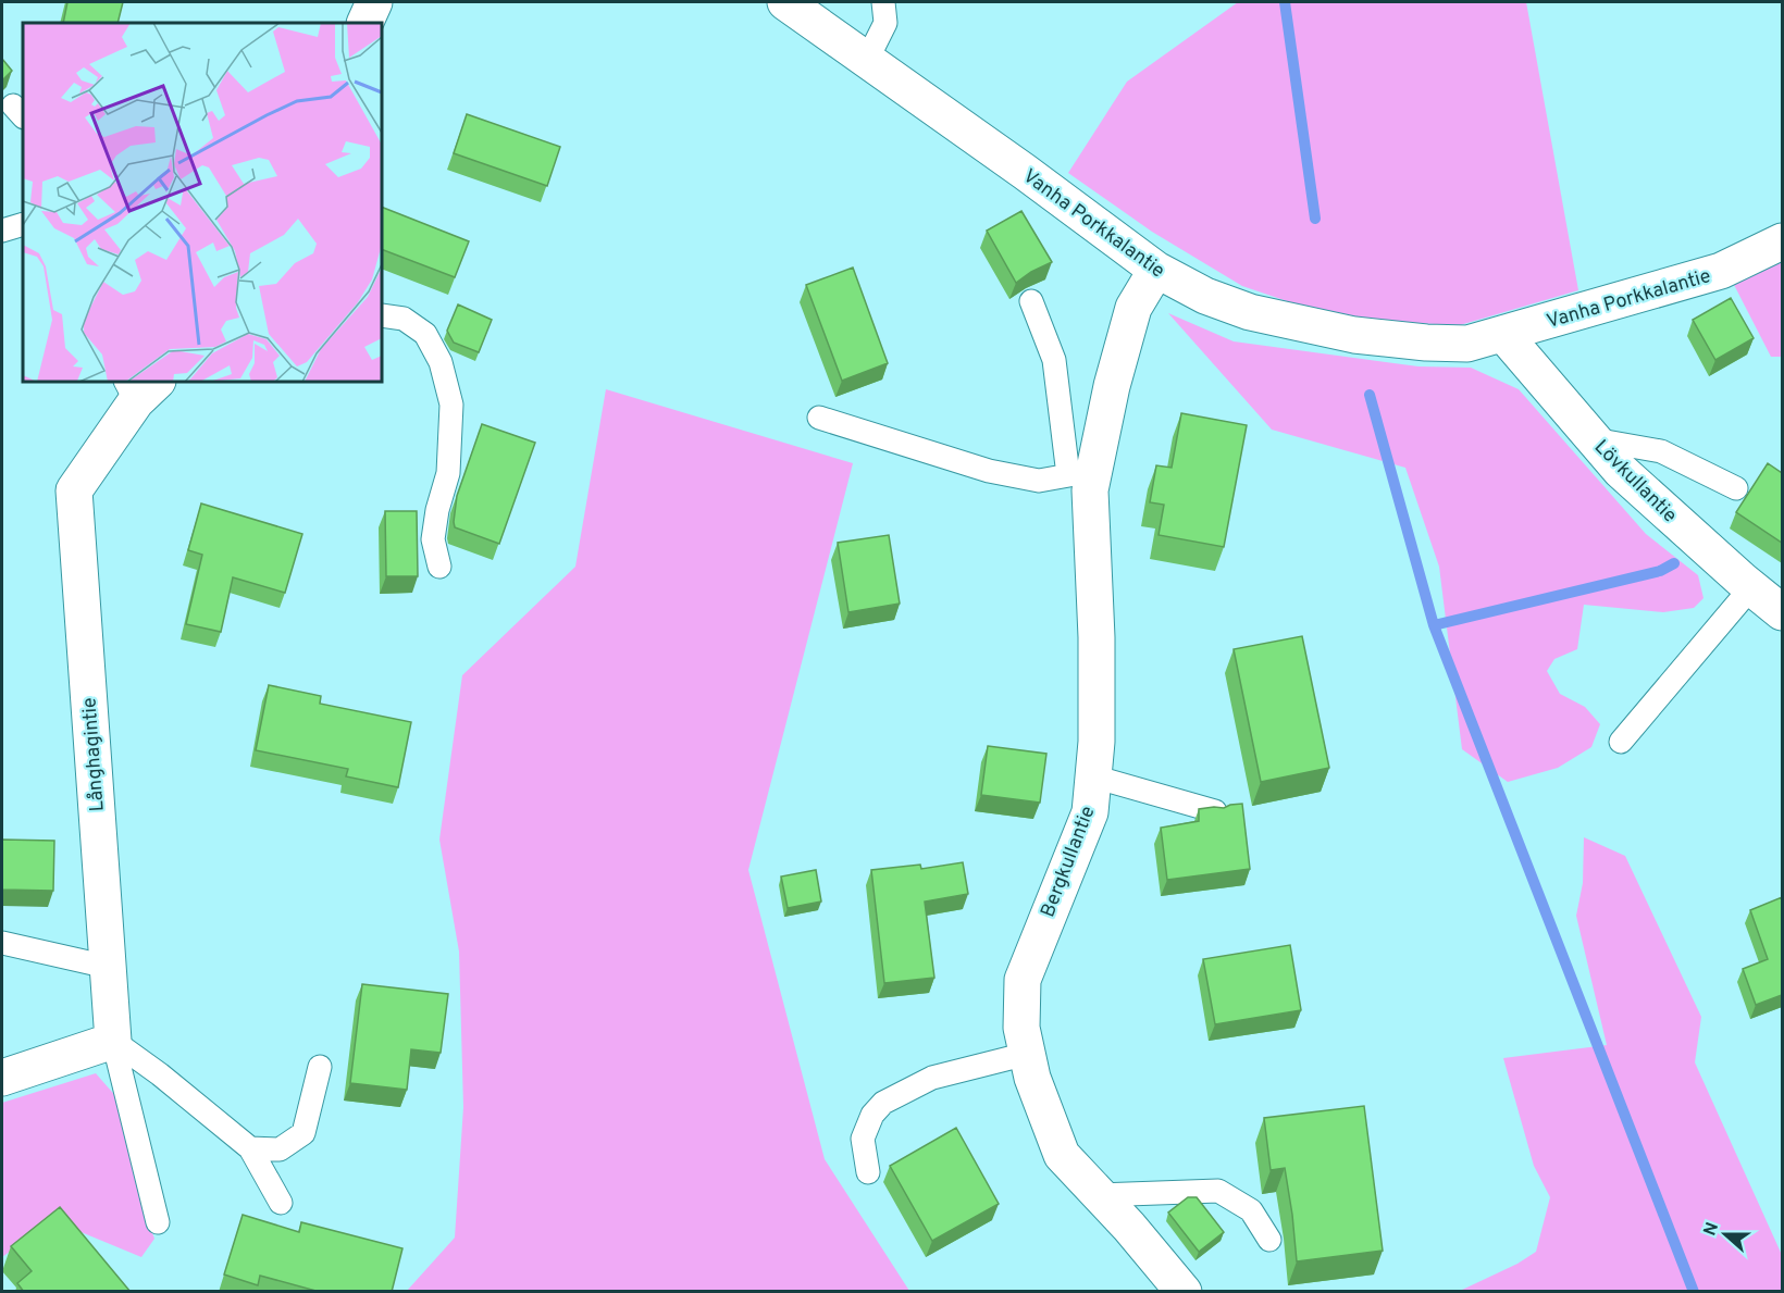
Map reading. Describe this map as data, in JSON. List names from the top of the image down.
{
  "streets": {
    "street": [
      "Vanha Porkkalantie",
      "Lövkullantie",
      "Långhagintie",
      "Bergkullantie"
    ]
  },
  "crossings": [
    ["Vanha Porkkalantie", "Lövkullantie"],
    ["Vanha Porkkalantie", "Bergkullantie"]
  ],
  "north": "left"
}
